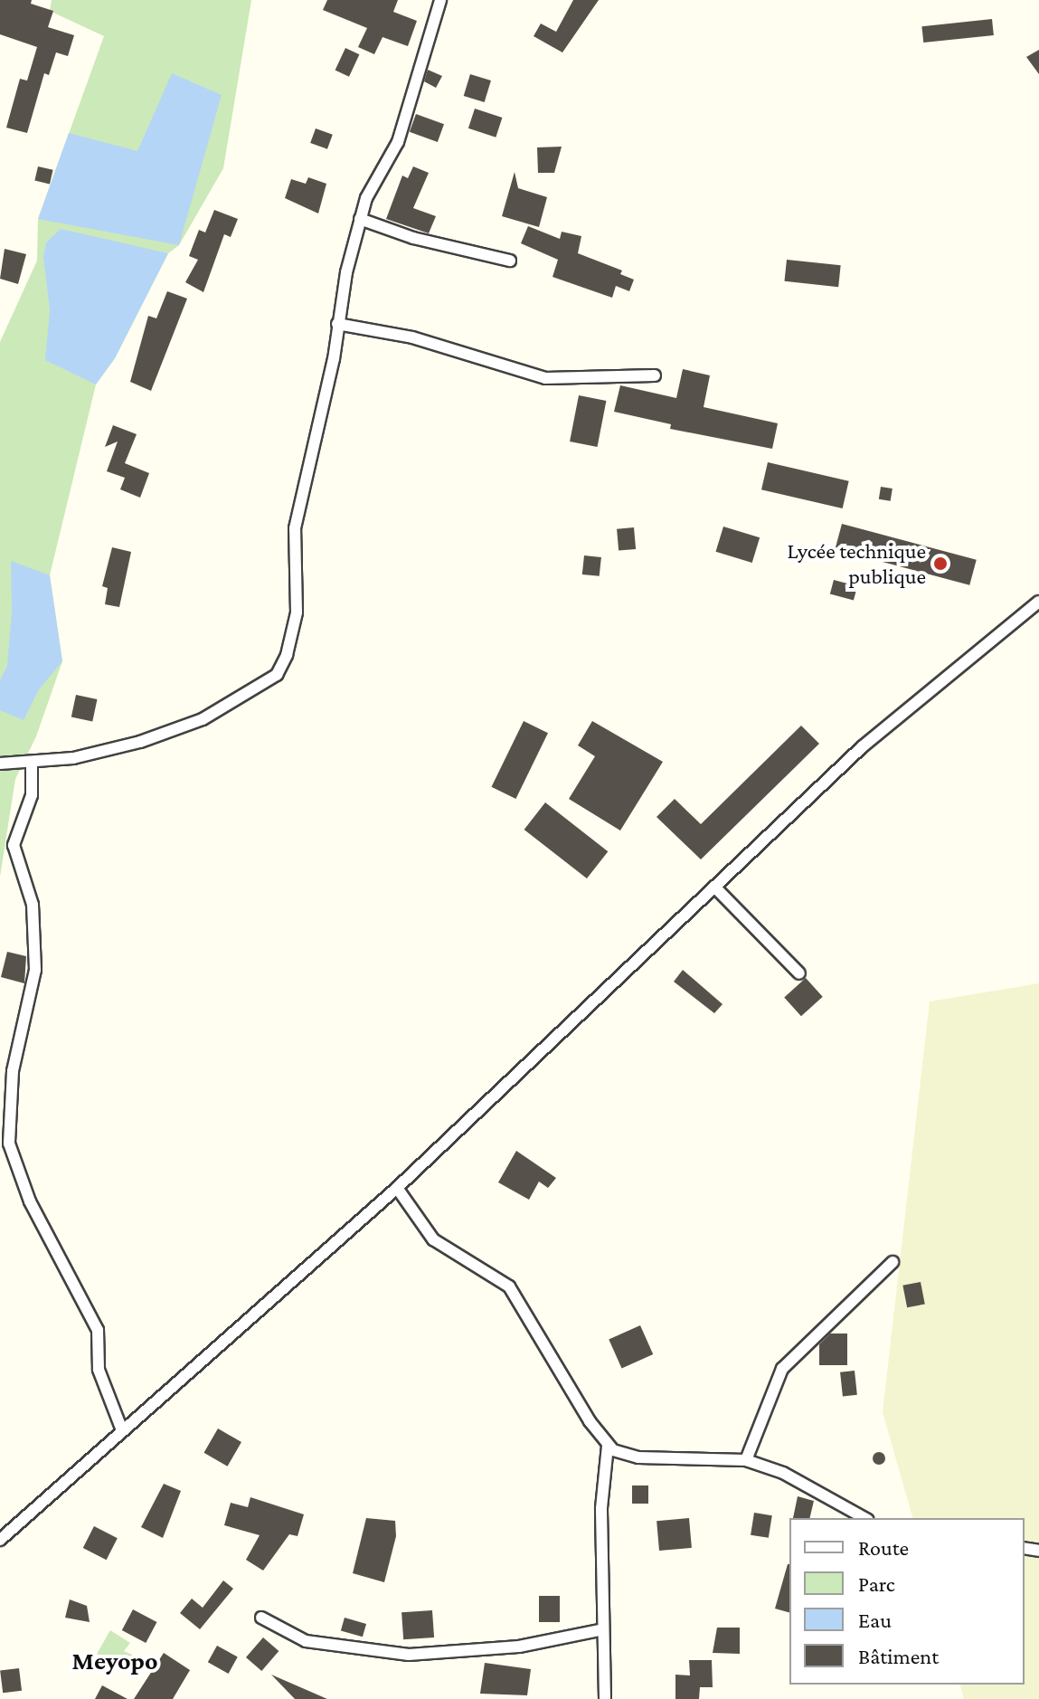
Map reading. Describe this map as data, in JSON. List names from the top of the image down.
{
  "districts": ["Meyopo"],
  "places": ["Lycée technique publique"],
  "legend": [
    "Route",
    "Parc",
    "Eau",
    "Bâtiment"
  ]
}
